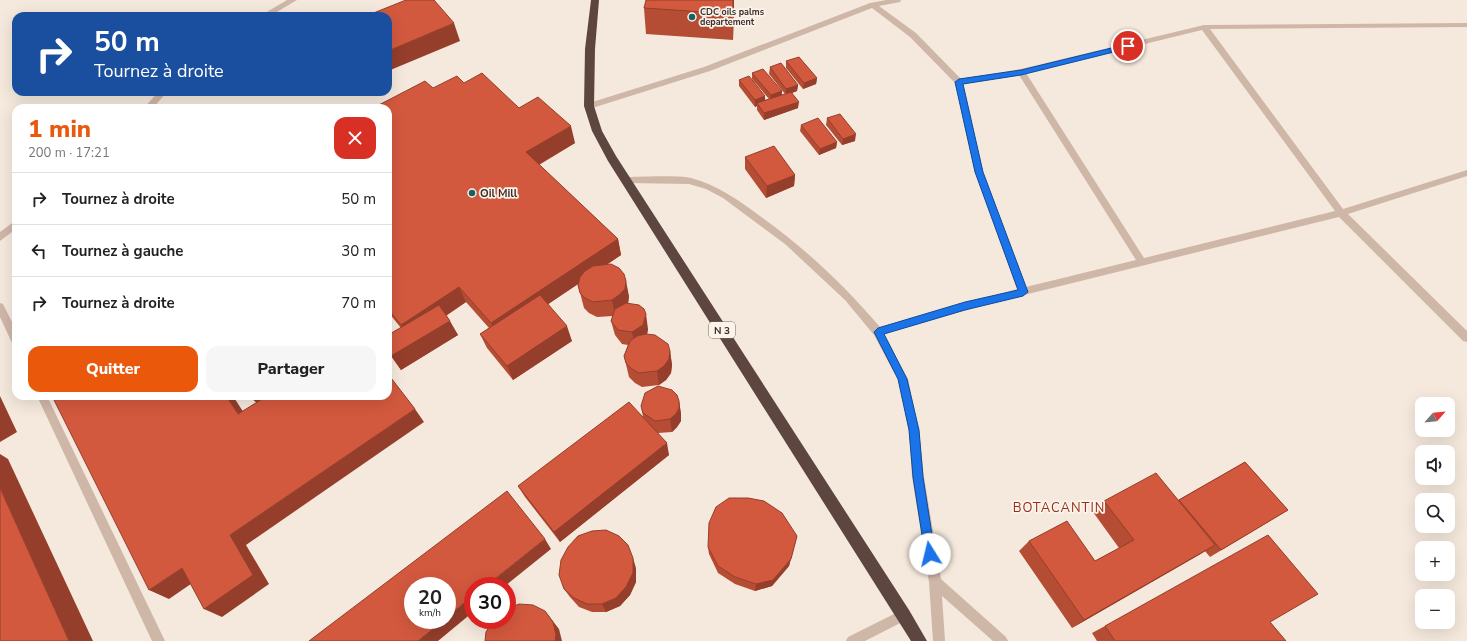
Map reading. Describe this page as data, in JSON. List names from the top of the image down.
{
  "streets": {
    "highway": ["N 3"]
  },
  "districts": ["BOTACANTIN"],
  "places": ["CDC oils palms departement", "Oil Mill"],
  "north": "top right",
  "page": {
    "turn": ["50 m", "Tournez à droite"],
    "heading": ["1 min", "200 m · 17:21"],
    "list": [
      {
        "name": "Tournez à droite",
        "value": "50 m"
      },
      {
        "name": "Tournez à gauche",
        "value": "30 m"
      },
      {
        "name": "Tournez à droite",
        "value": "70 m"
      }
    ],
    "buttons": ["Quitter", "Partager"],
    "map_buttons": ["+", "−"],
    "speed": "20 km/h",
    "limit": "30"
  }
}
